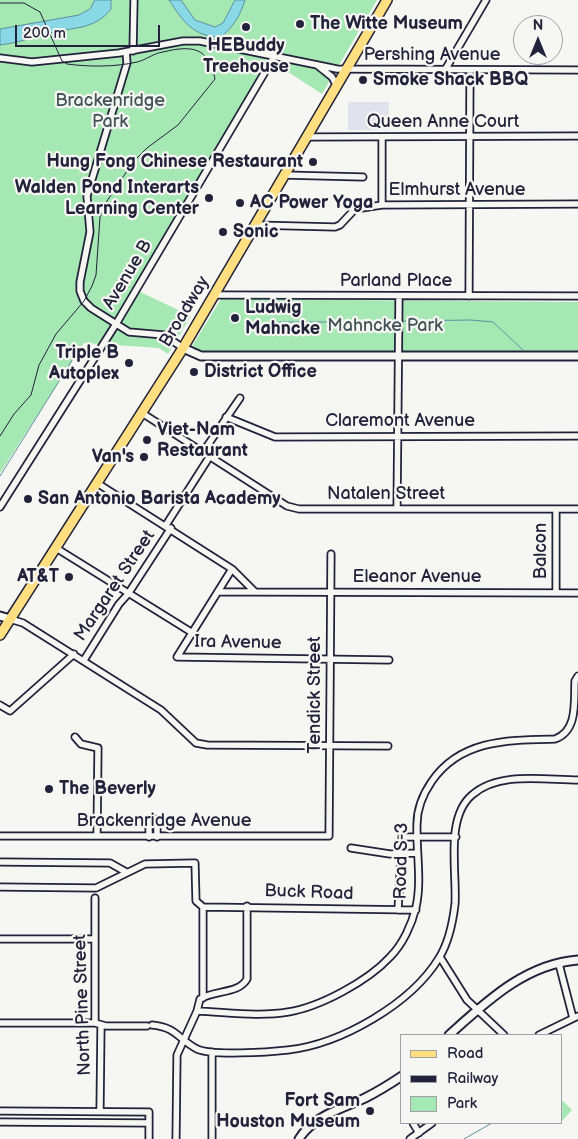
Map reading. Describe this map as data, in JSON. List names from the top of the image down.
{
  "streets": {
    "main road": ["Broadway"],
    "street": [
      "Pershing Avenue",
      "Queen Anne Court",
      "Elmhurst Avenue",
      "Avenue B",
      "Parland Place",
      "Claremont Avenue",
      "Natalen Street",
      "Balcon",
      "Eleanor Avenue",
      "Margaret Street",
      "Ira Avenue",
      "Tendick Street",
      "Brackenridge Avenue",
      "Road S-3",
      "Buck Road",
      "North Pine Street"
    ]
  },
  "crossings": [
    ["Pershing Avenue", "Avenue B"],
    ["Pershing Avenue", "Broadway"],
    ["Queen Anne Court", "Broadway"],
    ["Elmhurst Avenue", "Broadway"],
    ["Parland Place", "Broadway"],
    ["Broadway", "Ira Avenue"],
    ["Natalen Street", "Balcon"],
    ["Natalen Street", "Margaret Street"],
    ["Balcon", "Eleanor Avenue"],
    ["Eleanor Avenue", "Tendick Street"],
    ["Margaret Street", "Ira Avenue"],
    ["Ira Avenue", "Tendick Street"],
    ["Tendick Street", "Brackenridge Avenue"],
    ["Road S-3", "Buck Road"]
  ],
  "parks": ["Brackenridge Park", "Mahncke Park"],
  "places": [
    "The Witte Museum",
    "HEBuddy Treehouse",
    "Smoke Shack BBQ",
    "Hung Fong Chinese Restaurant",
    "Walden Pond Interarts Learning Center",
    "AC Power Yoga",
    "Sonic",
    "Ludwig Mahncke",
    "Triple B Autoplex",
    "District Office",
    "Viet-Nam Restaurant",
    "Van's",
    "San Antonio Barista Academy",
    "AT&T",
    "The Beverly",
    "Fort Sam Houston Museum"
  ],
  "legend": ["Road", "Railway", "Park"],
  "scale_bar": "200 m",
  "north": "top"
}
